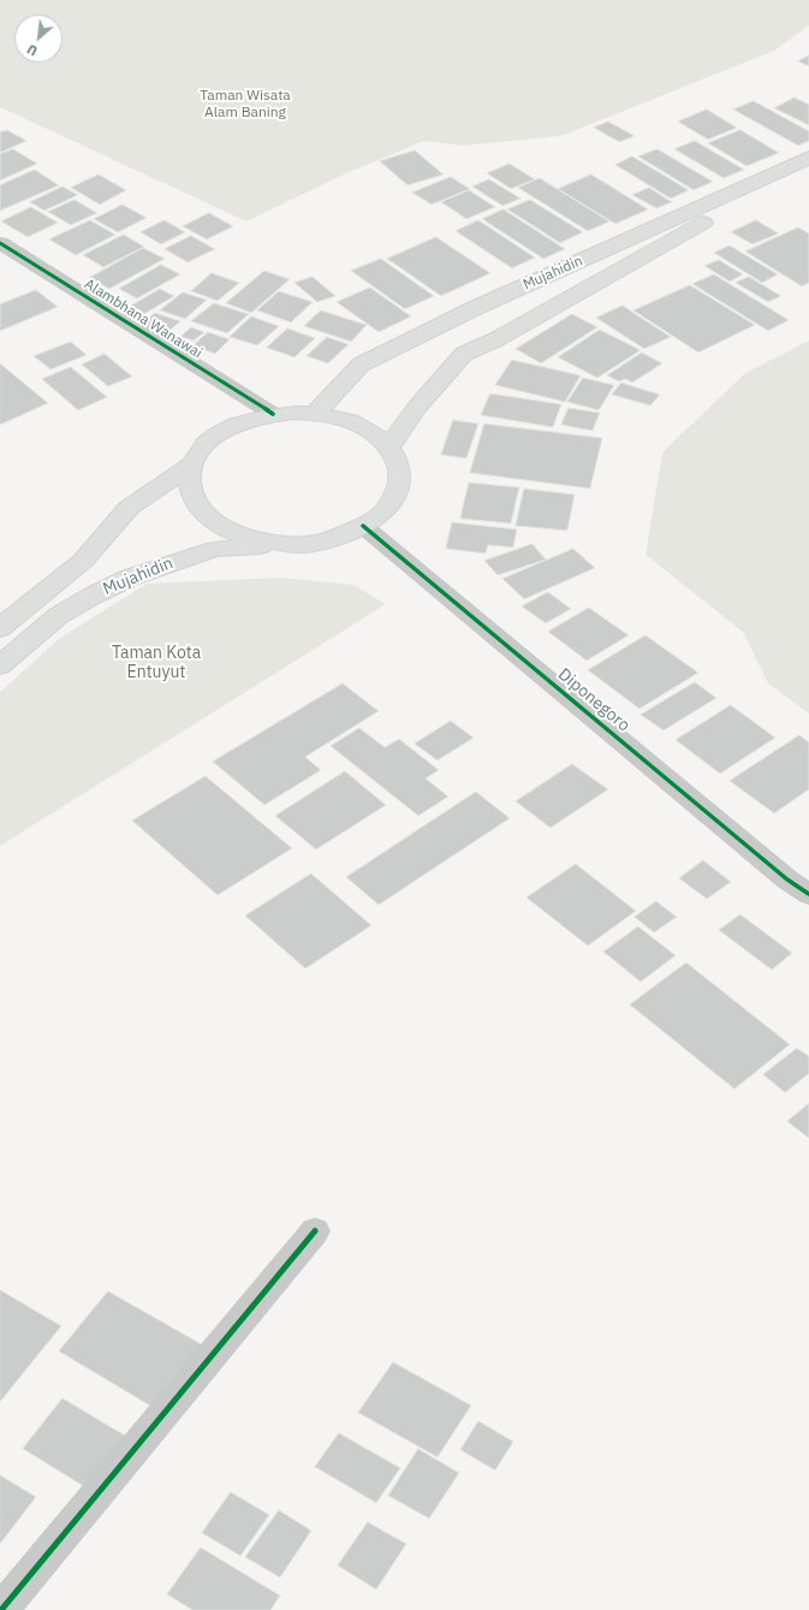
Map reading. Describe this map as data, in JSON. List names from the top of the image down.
{
  "streets": {
    "main road": ["Mujahidin"],
    "street": ["Alambhana Wanawai", "Diponegoro"]
  },
  "parks": ["Taman Wisata Alam Baning", "Taman Kota Entuyut"],
  "north": "bottom left"
}
